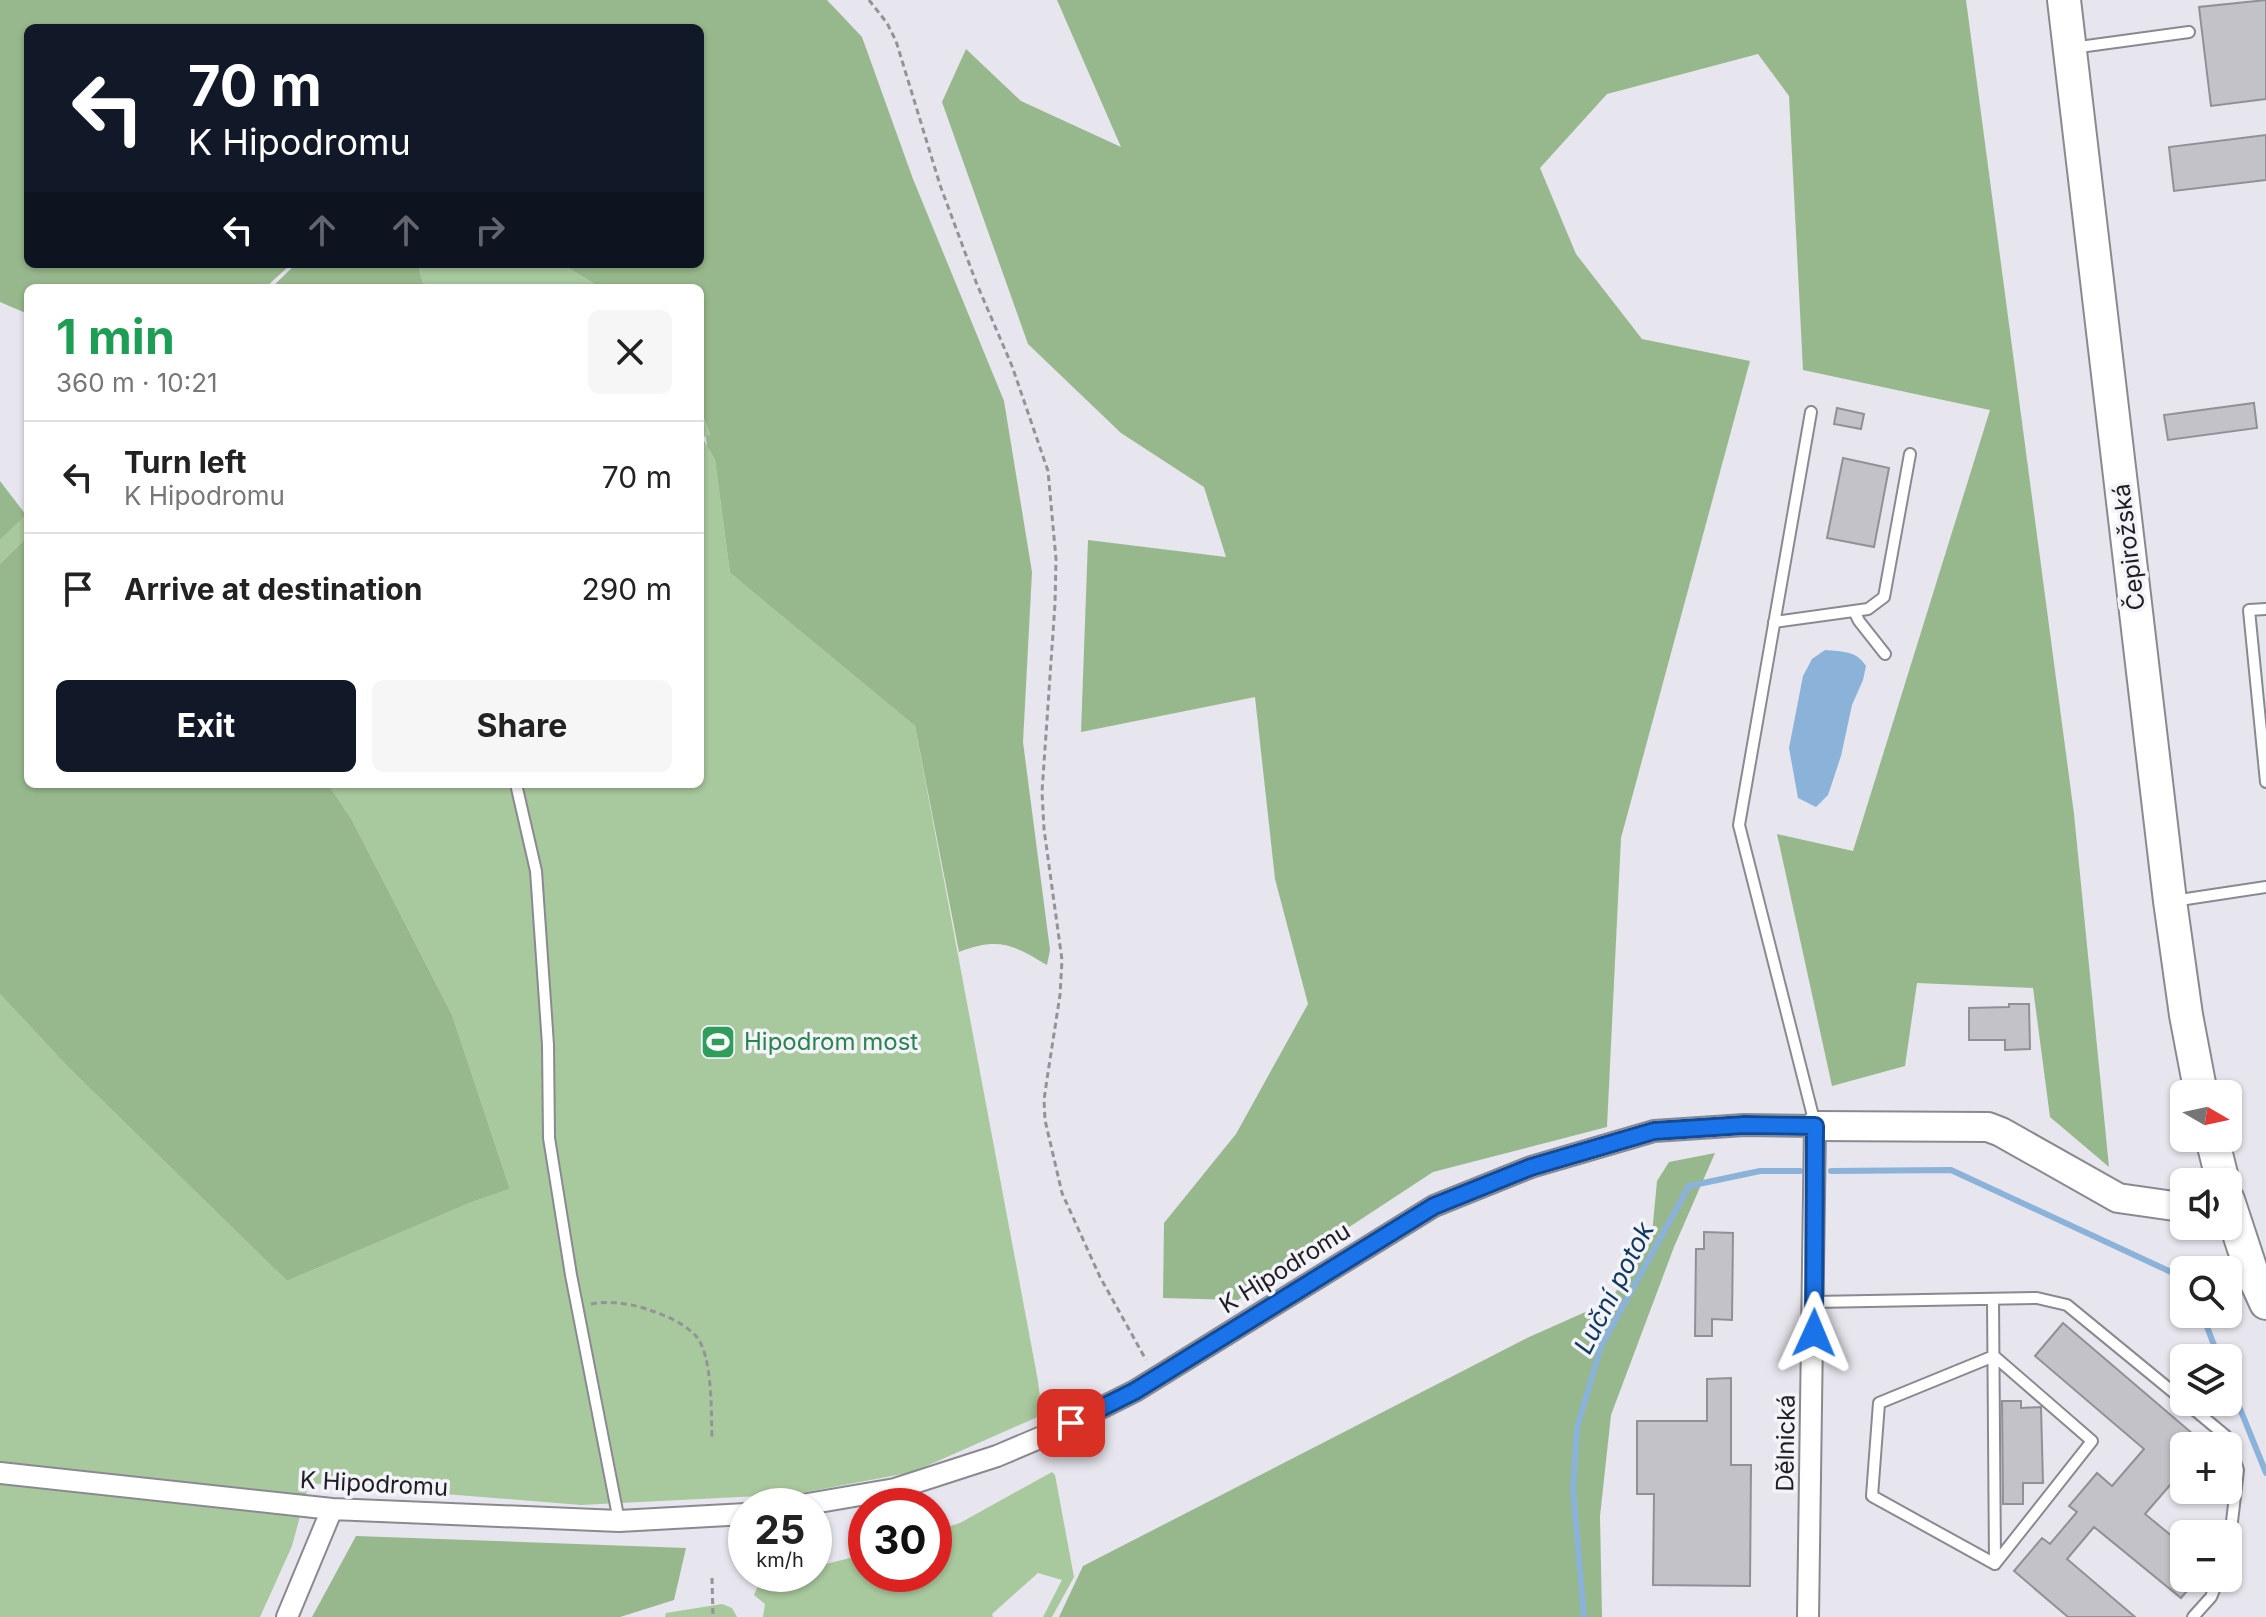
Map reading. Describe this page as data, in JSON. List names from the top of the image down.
{
  "streets": {
    "main road": ["Čepirožská"],
    "street": ["K Hipodromu", "Dělnická"]
  },
  "crossings": [
    ["K Hipodromu", "Dělnická"]
  ],
  "water": ["Luční potok"],
  "places": {
    "sports": ["Hipodrom most"]
  },
  "north": "right",
  "page": {
    "turn": ["70 m", "K Hipodromu"],
    "heading": ["1 min", "360 m · 10:21"],
    "list": [
      {
        "name": "Turn left",
        "note": "K Hipodromu",
        "value": "70 m"
      },
      {
        "name": "Arrive at destination",
        "value": "290 m"
      }
    ],
    "buttons": ["Exit", "Share"],
    "map_buttons": ["+", "−"],
    "speed": "25 km/h",
    "limit": "30"
  }
}
